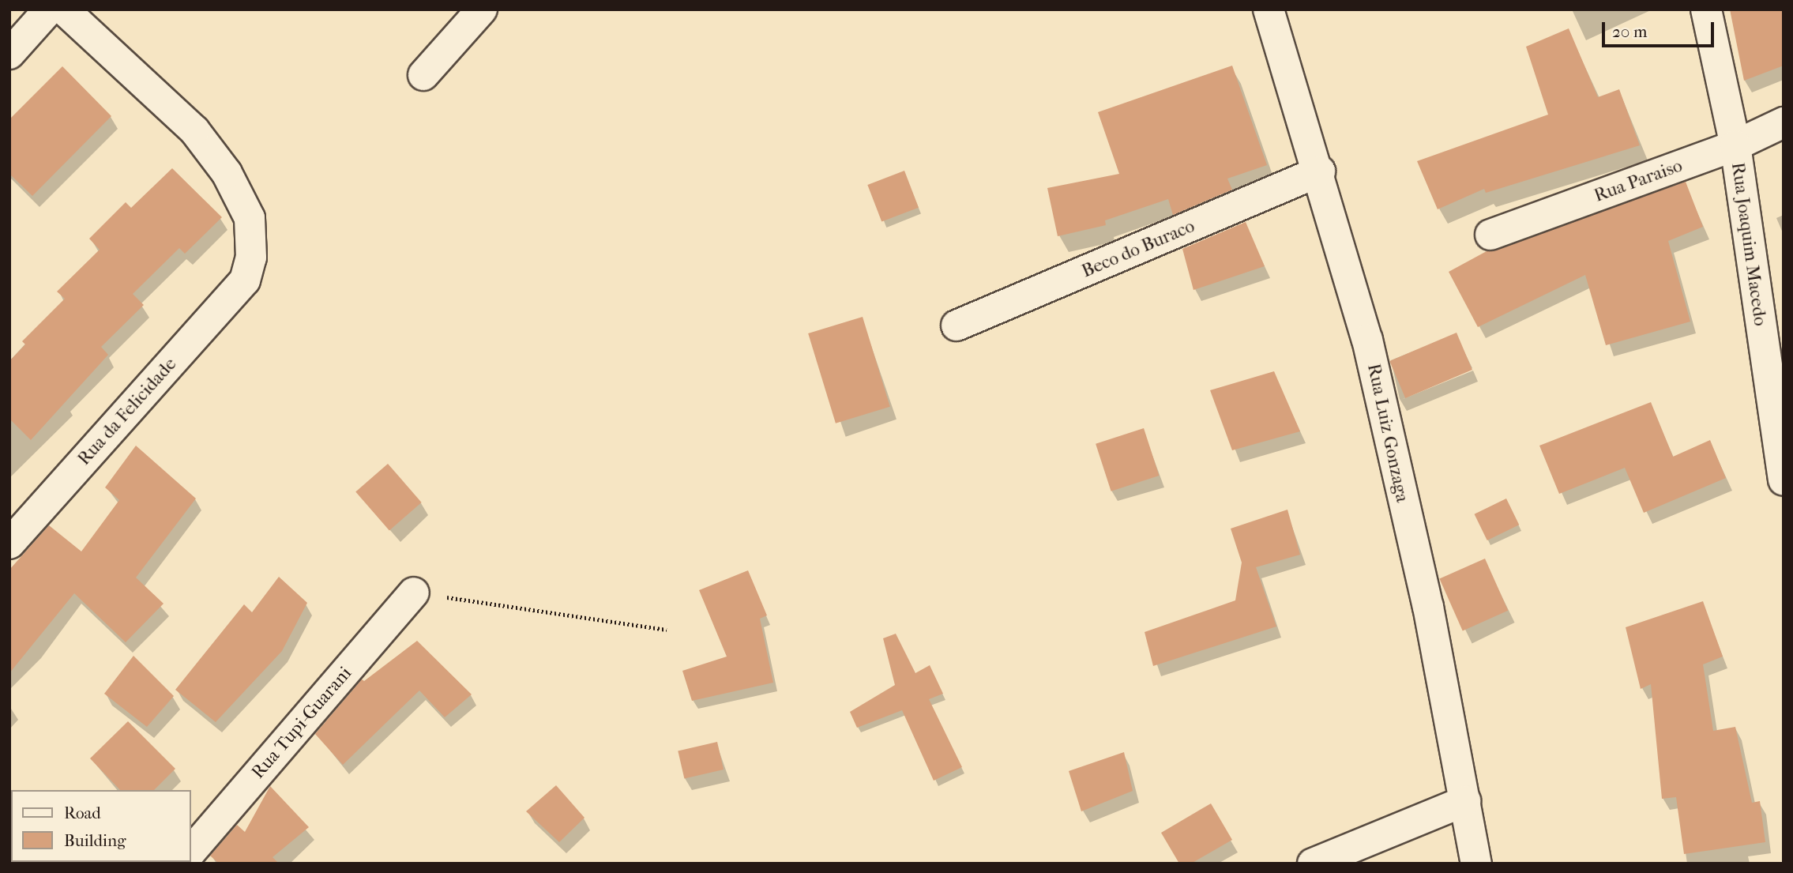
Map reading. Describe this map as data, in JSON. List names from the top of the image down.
{
  "streets": {
    "street": [
      "Rua Paraiso",
      "Rua Joaquim Macedo",
      "Beco do Buraco",
      "Rua da Felicidade",
      "Rua Luiz Gonzaga",
      "Rua Tupi-Guarani"
    ]
  },
  "crossings": [
    ["Rua Paraiso", "Rua Joaquim Macedo"],
    ["Beco do Buraco", "Rua Luiz Gonzaga"]
  ],
  "legend": ["Road", "Building"],
  "scale_bar": "20 m"
}
